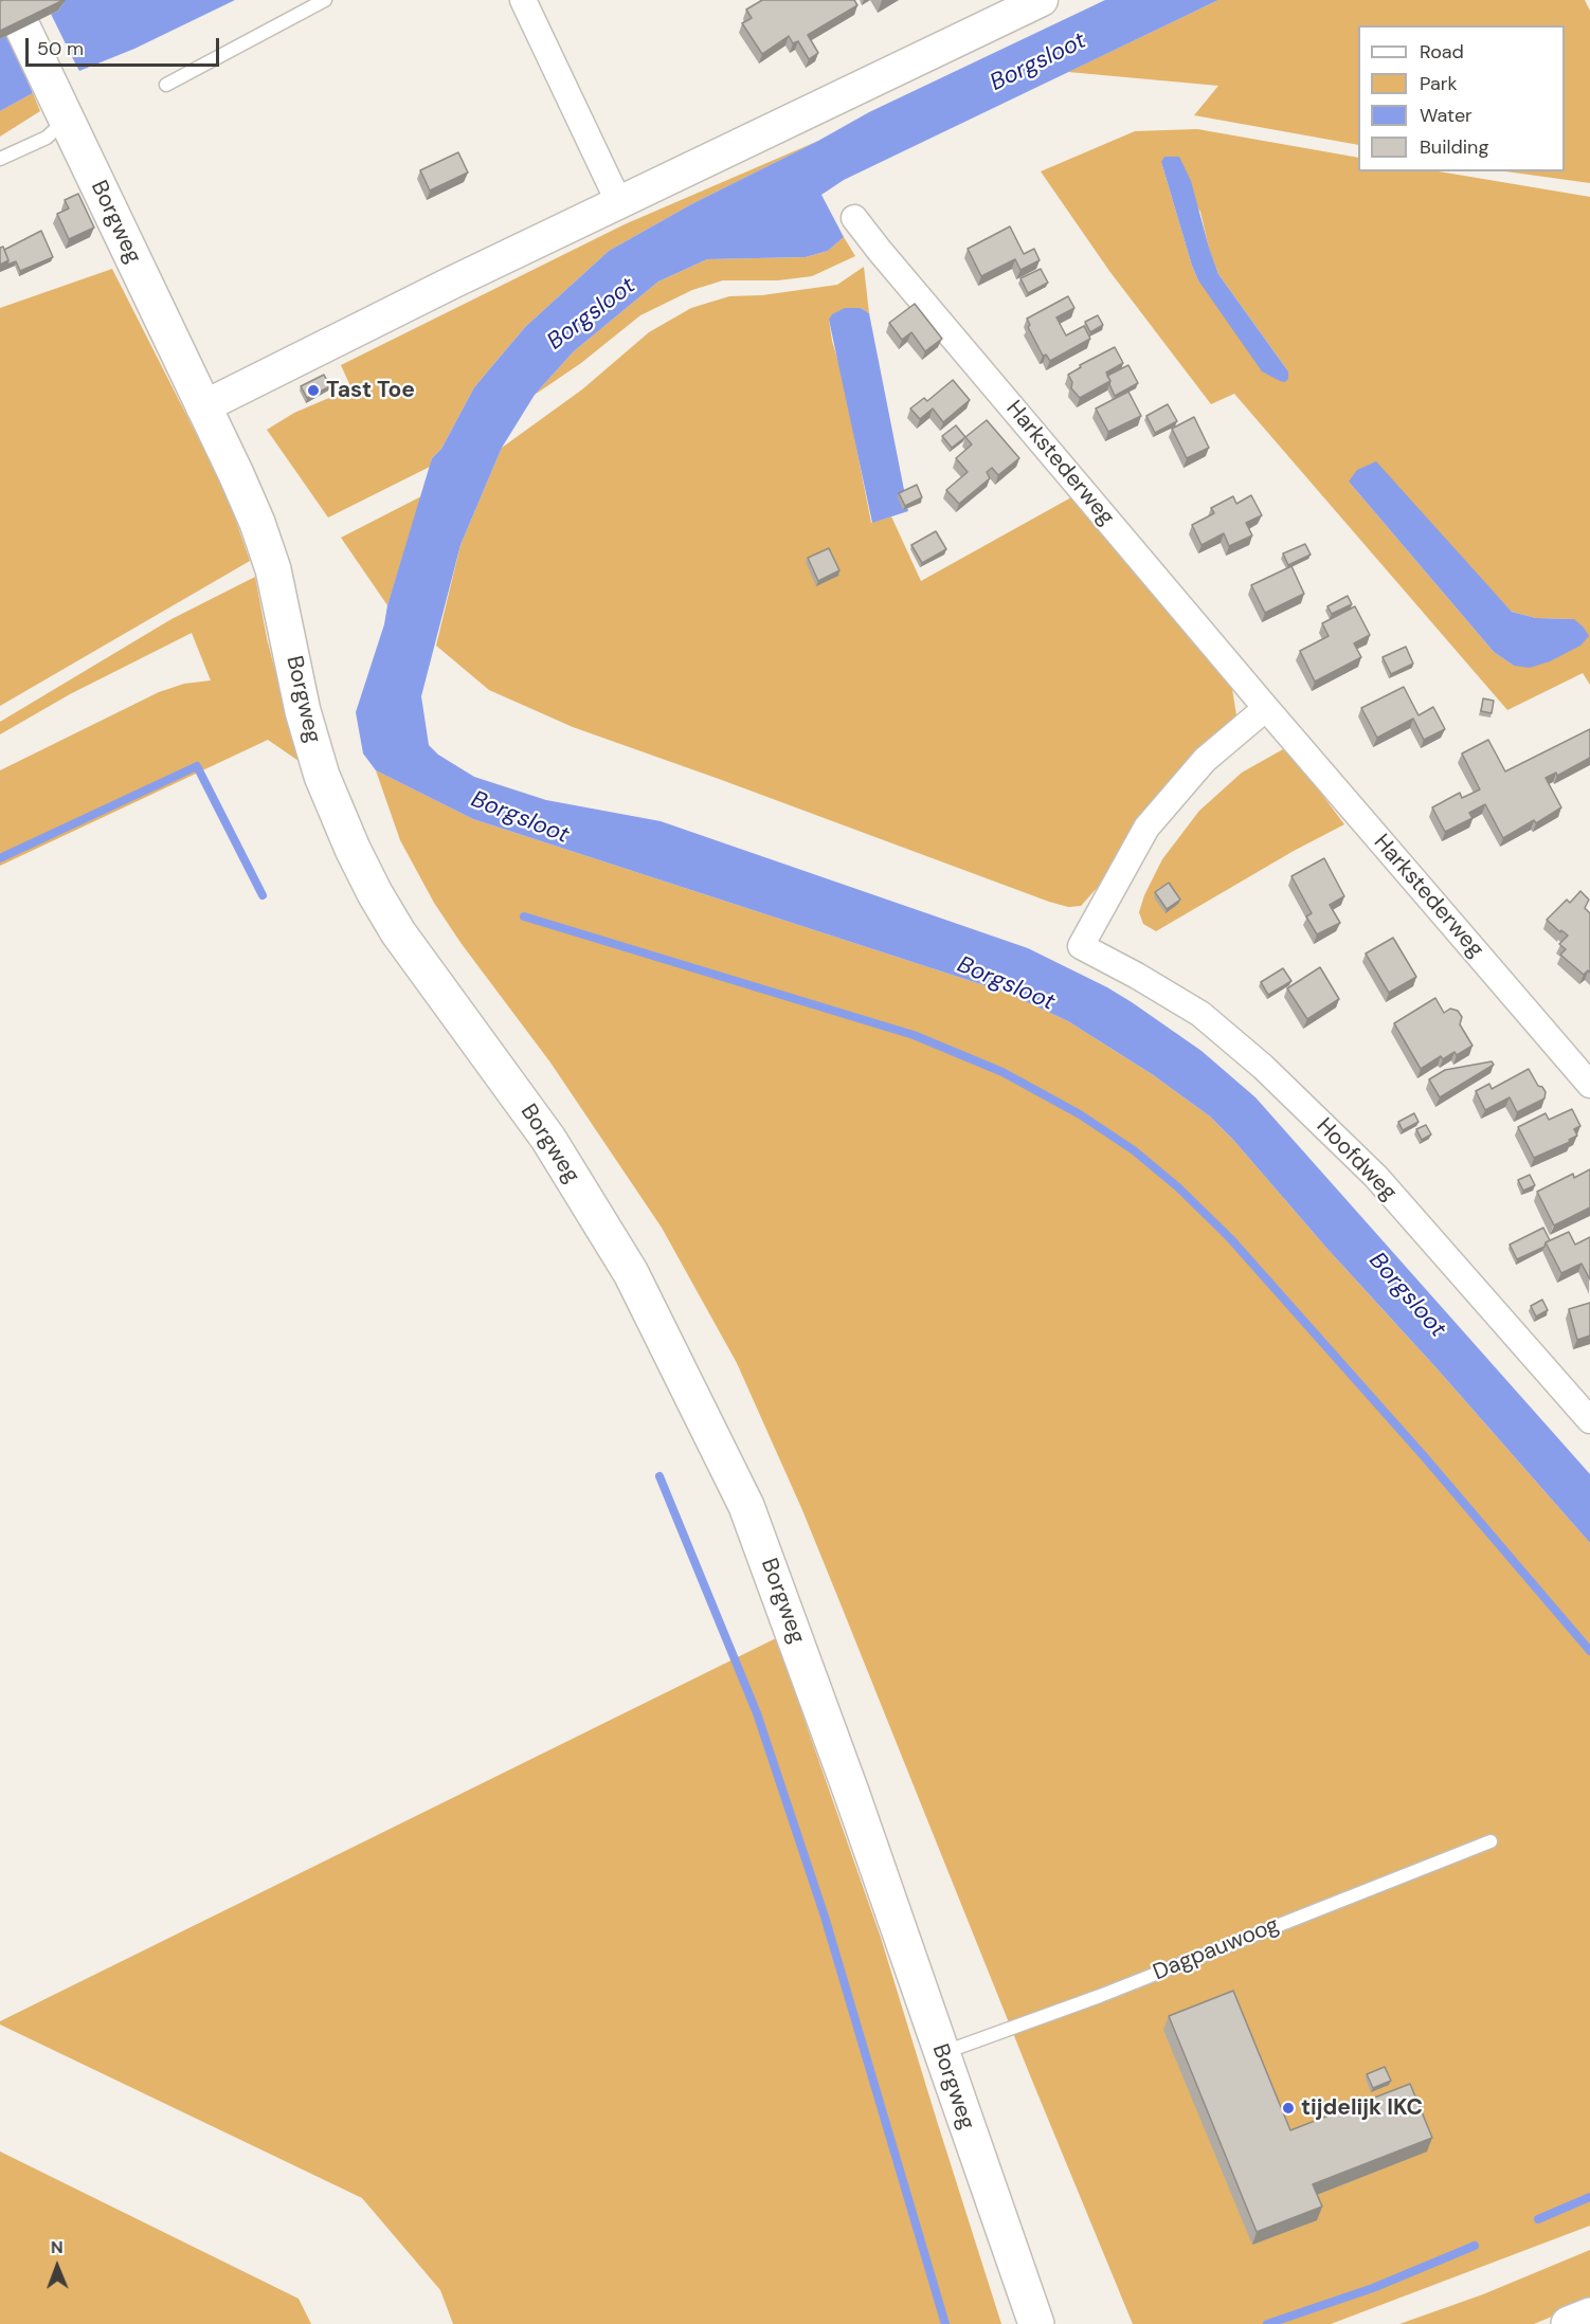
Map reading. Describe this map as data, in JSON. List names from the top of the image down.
{
  "streets": {
    "main road": ["Borgweg"],
    "street": ["Harkstederweg", "Hoofdweg"],
    "lane": ["Dagpauwoog"]
  },
  "crossings": [
    ["Borgweg", "Dagpauwoog"],
    ["Harkstederweg", "Hoofdweg"]
  ],
  "water": ["Borgsloot"],
  "places": ["Tast Toe", "tijdelijk IKC"],
  "legend": [
    "Road",
    "Park",
    "Water",
    "Building"
  ],
  "scale_bar": "50 m",
  "north": "top"
}
